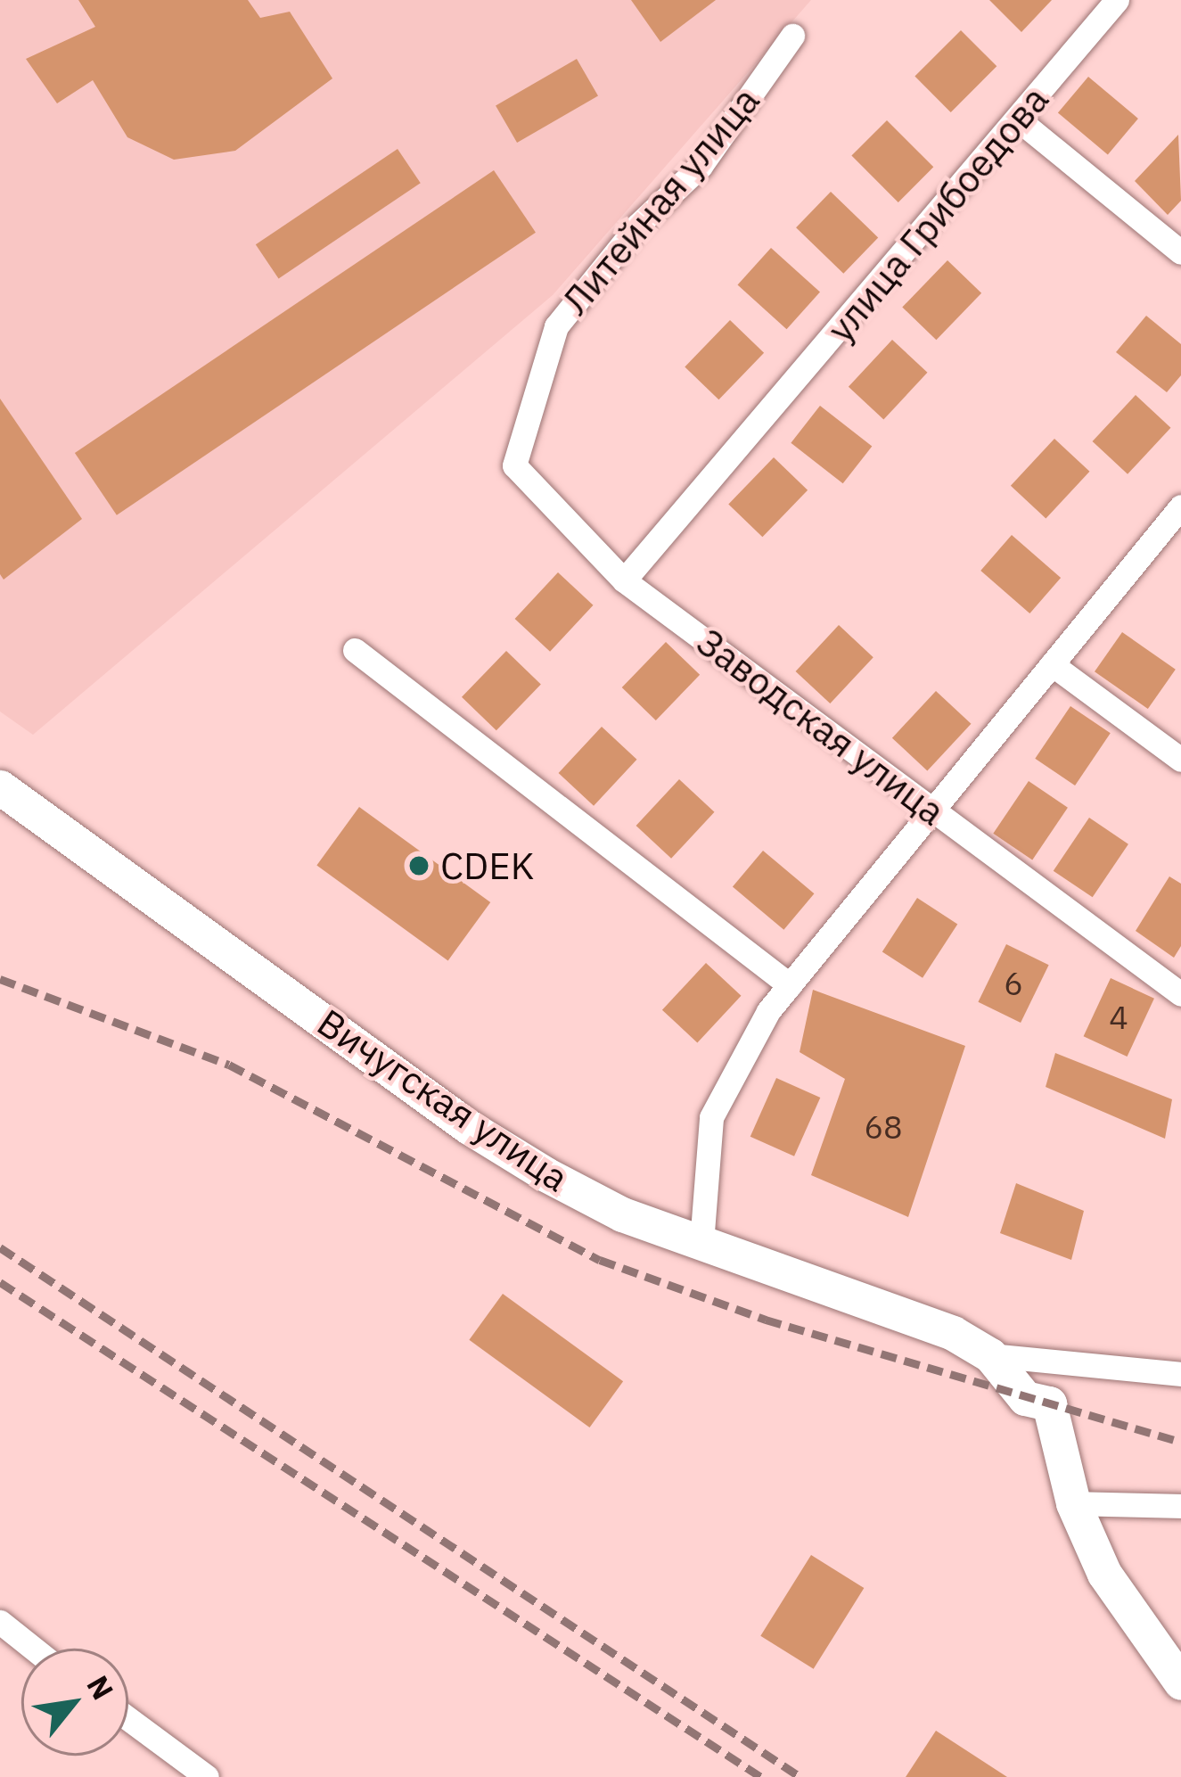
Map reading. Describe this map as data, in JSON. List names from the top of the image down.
{
  "streets": {
    "main road": ["Вичугская улица"],
    "street": ["Литейная улица", "улица Грибоедова", "Заводская улица"]
  },
  "crossings": [
    ["Литейная улица", "улица Грибоедова"],
    ["Литейная улица", "Заводская улица"],
    ["улица Грибоедова", "Заводская улица"]
  ],
  "places": ["CDEK"],
  "house_numbers": ["6", "4", "68"],
  "north": "top right"
}
